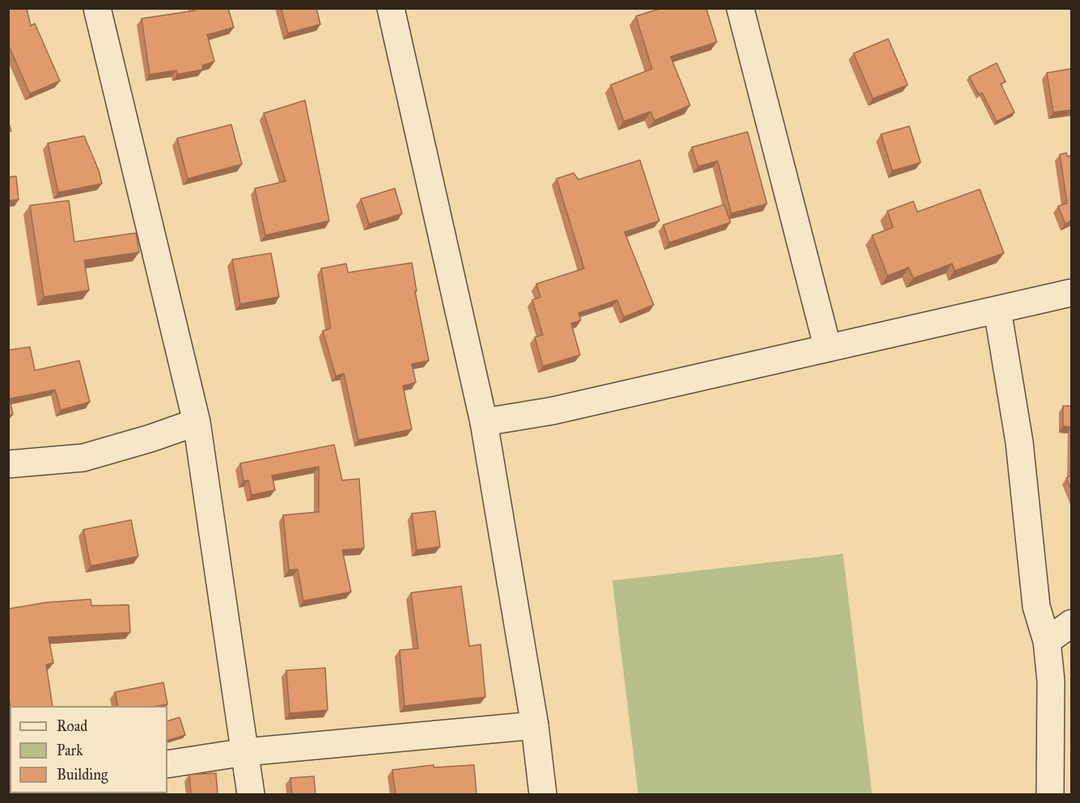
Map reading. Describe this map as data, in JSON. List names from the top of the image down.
{
  "legend": ["Road", "Park", "Building"]
}
